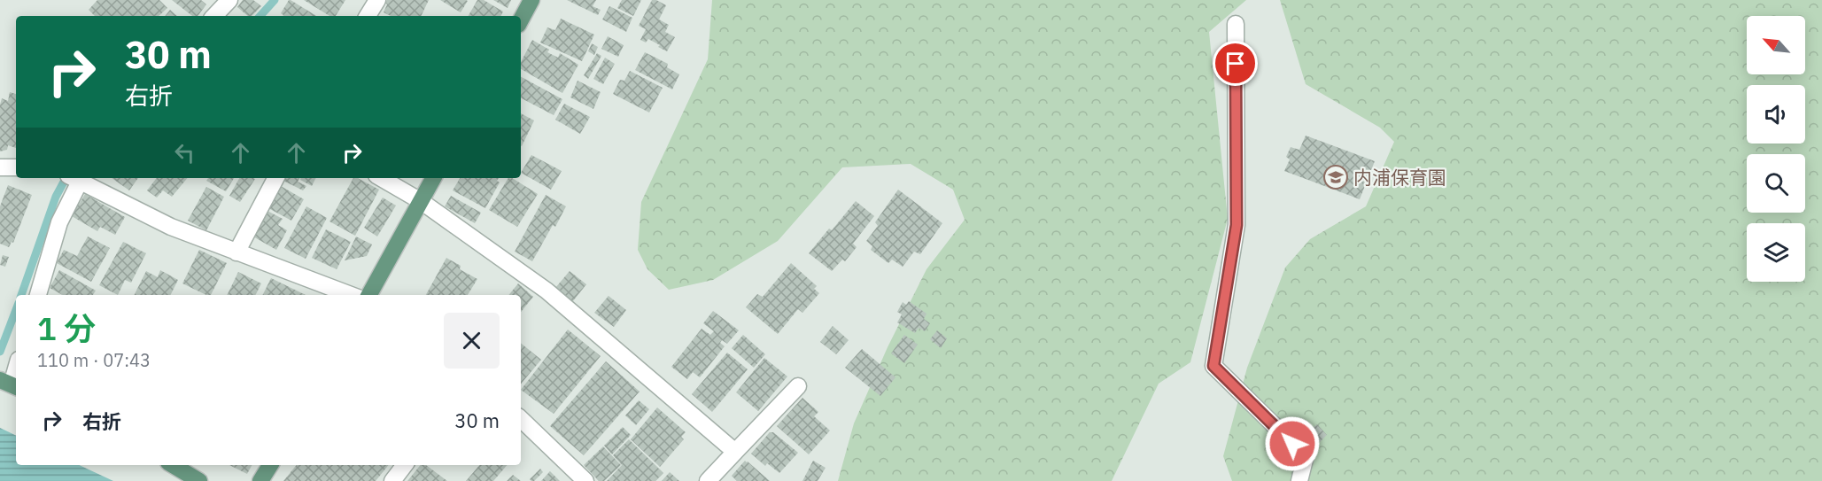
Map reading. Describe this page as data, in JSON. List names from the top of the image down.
{
  "places": {
    "school or university": ["内浦保育園"]
  },
  "north": "top left",
  "page": {
    "turn": ["30 m", "右折"],
    "heading": ["1 分", "110 m · 07:43"],
    "list": [
      {
        "name": "右折",
        "value": "30 m"
      }
    ]
  }
}
